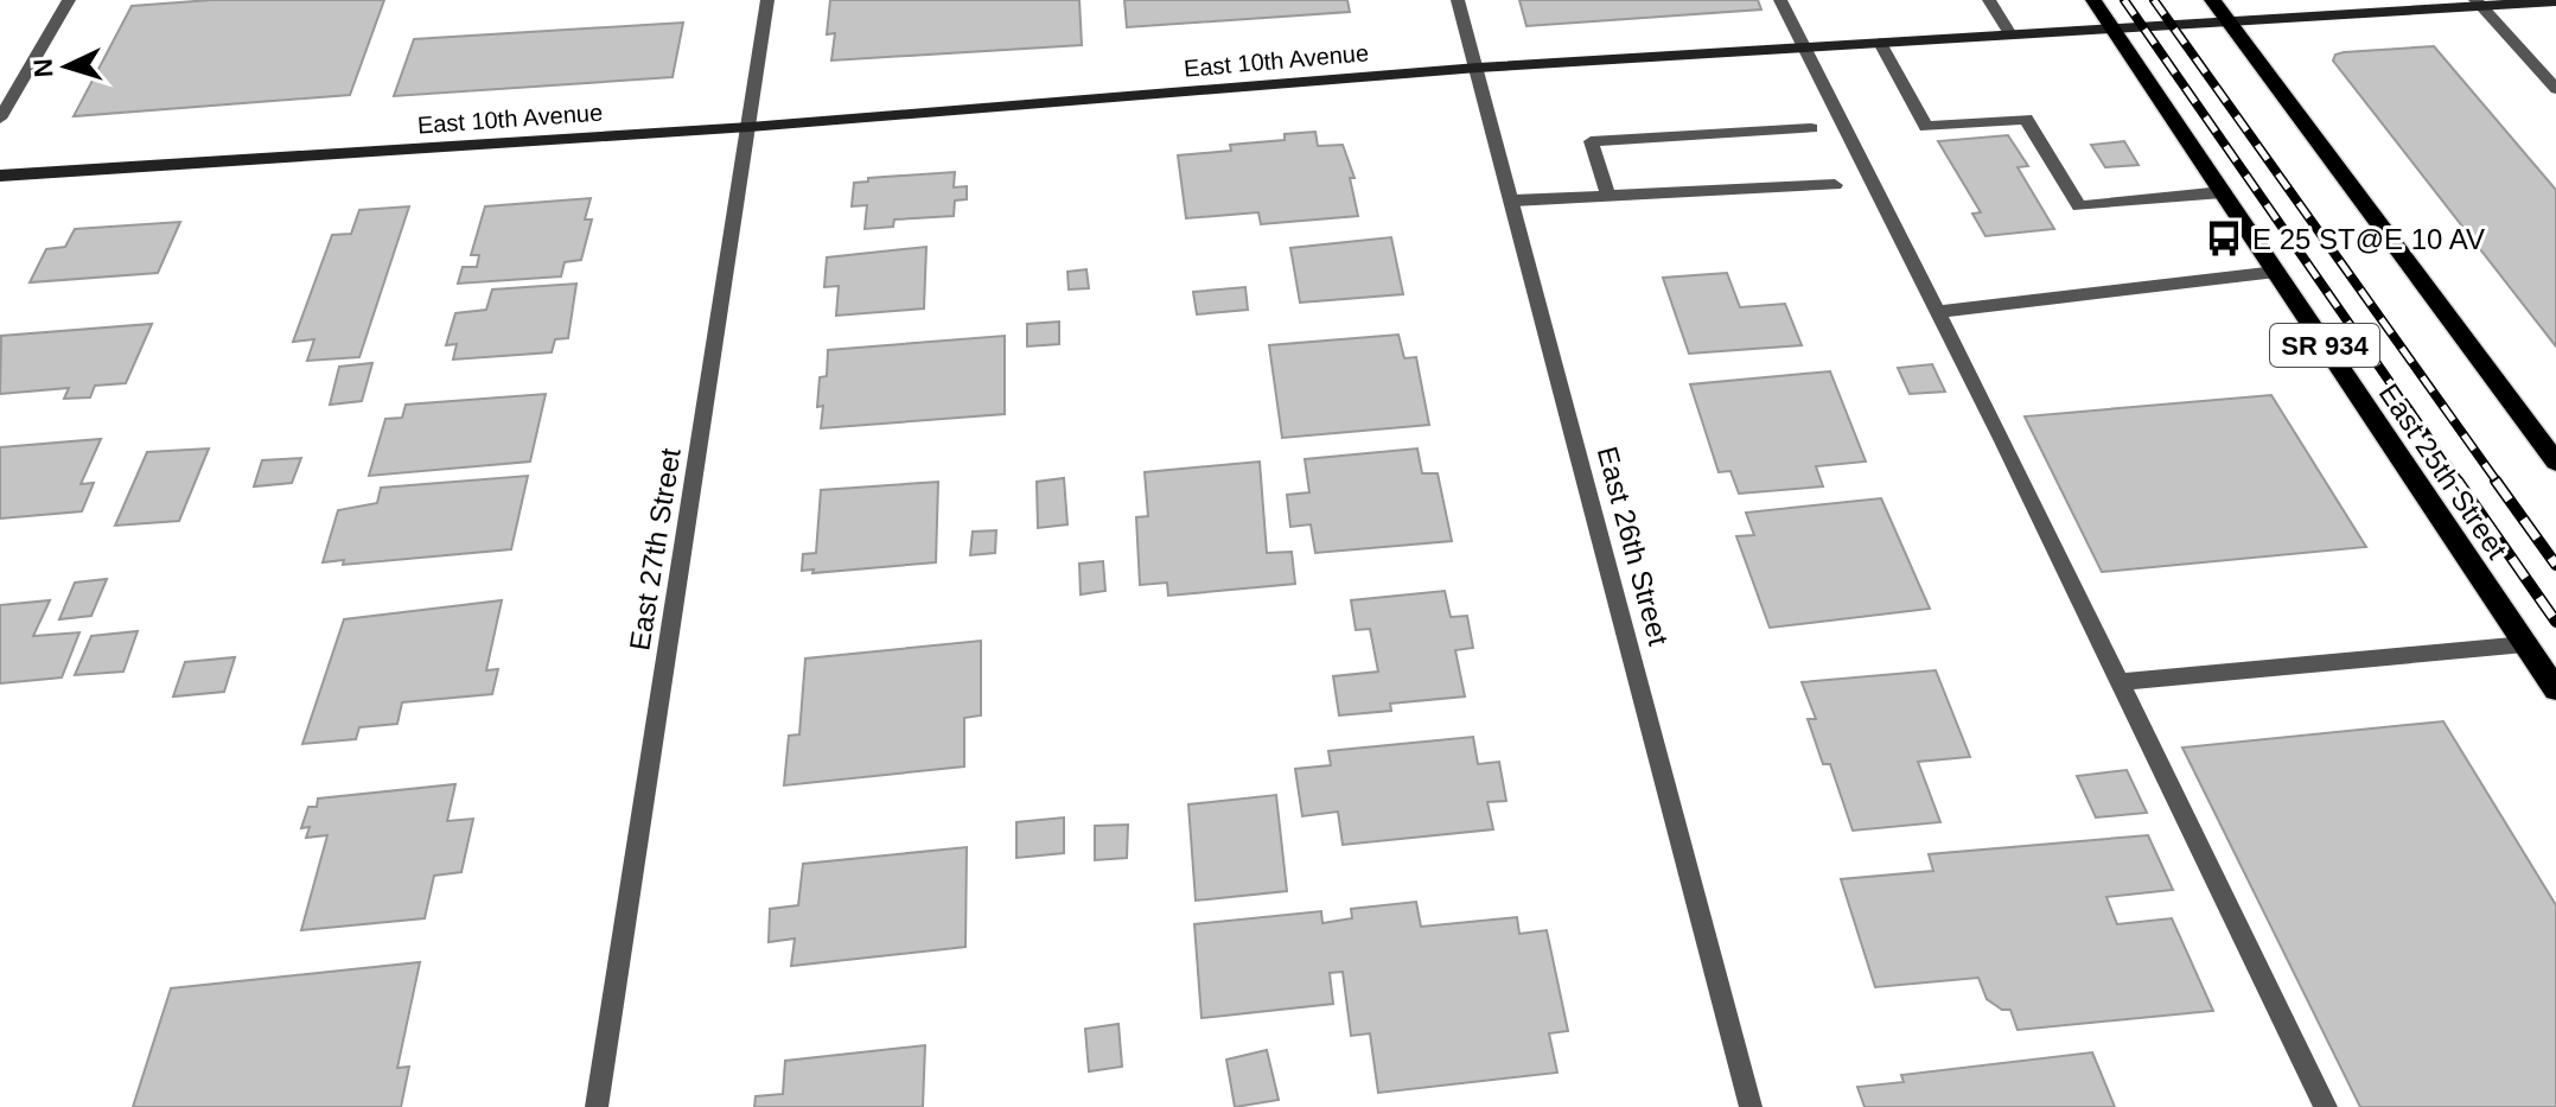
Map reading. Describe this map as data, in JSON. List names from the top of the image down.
{
  "streets": {
    "main road": ["SR 934", "East 25th Street"],
    "street": ["East 10th Avenue", "East 26th Street", "East 27th Street"]
  },
  "crossings": [
    ["East 10th Avenue", "East 25th Street"],
    ["East 10th Avenue", "East 26th Street"],
    ["East 10th Avenue", "East 27th Street"]
  ],
  "places": {
    "bus stop": ["E 25 ST@E 10 AV"]
  },
  "north": "left"
}
